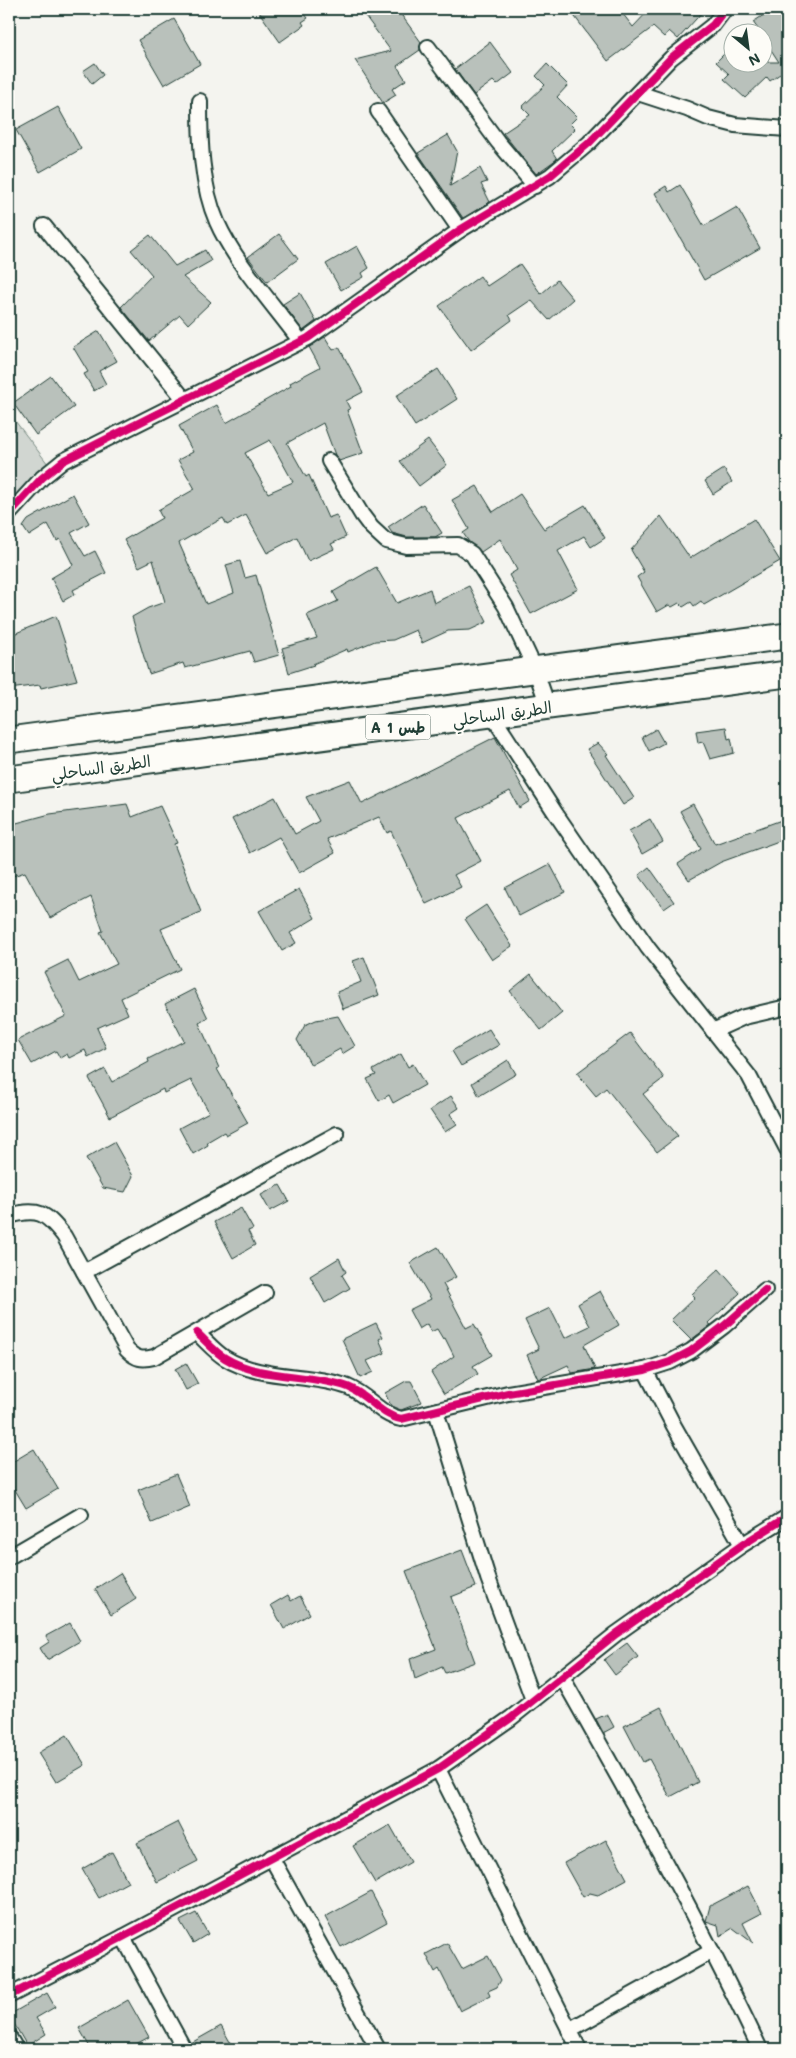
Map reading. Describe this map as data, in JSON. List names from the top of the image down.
{
  "streets": {
    "highway": ["الطريق الساحلي", "A 1 طس"]
  },
  "north": "bottom right"
}
